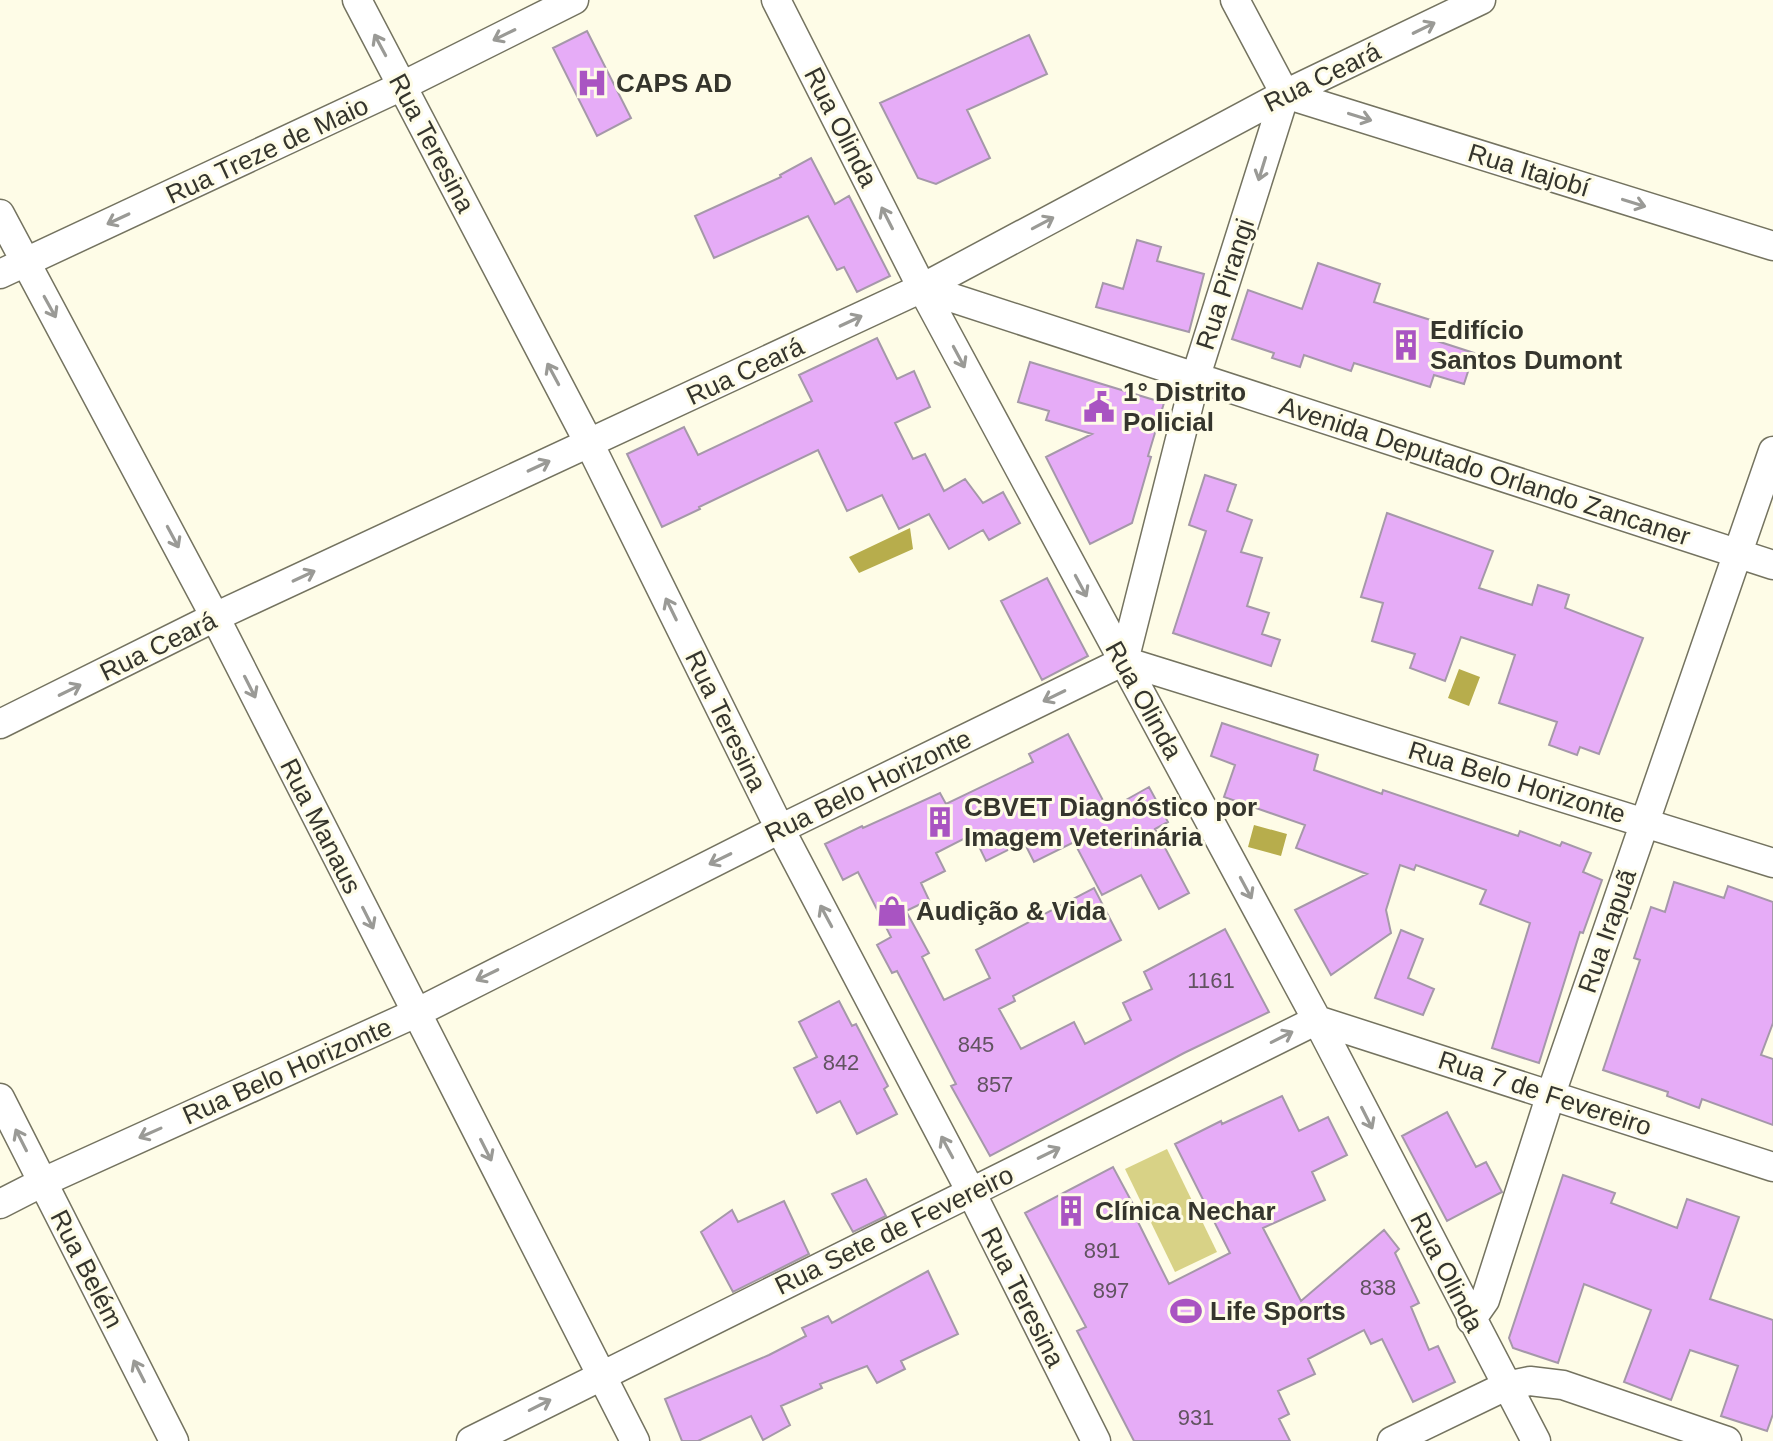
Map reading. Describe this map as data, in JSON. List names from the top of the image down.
{
  "streets": {
    "street": [
      "Rua Ceará",
      "Rua Olinda",
      "Rua Teresina",
      "Rua Treze de Maio",
      "Rua Itajobí",
      "Rua Pirangi",
      "Avenida Deputado Orlando Zancaner",
      "Rua Belo Horizonte",
      "Rua Manaus",
      "Rua Irapuã",
      "Rua 7 de Fevereiro",
      "Rua Sete de Fevereiro",
      "Rua Belém"
    ]
  },
  "crossings": [
    ["Rua Ceará", "Rua Olinda"],
    ["Rua Ceará", "Rua Teresina"],
    ["Rua Ceará", "Rua Itajobí"],
    ["Rua Ceará", "Rua Pirangi"],
    ["Rua Ceará", "Avenida Deputado Orlando Zancaner"],
    ["Rua Ceará", "Rua Manaus"],
    ["Rua Olinda", "Rua Pirangi"],
    ["Rua Olinda", "Avenida Deputado Orlando Zancaner"],
    ["Rua Olinda", "Rua Belo Horizonte"],
    ["Rua Olinda", "Rua Irapuã"],
    ["Rua Olinda", "Rua 7 de Fevereiro"],
    ["Rua Olinda", "Rua Sete de Fevereiro"],
    ["Rua Teresina", "Rua Treze de Maio"],
    ["Rua Teresina", "Rua Belo Horizonte"],
    ["Rua Teresina", "Rua Sete de Fevereiro"],
    ["Rua Treze de Maio", "Rua Manaus"],
    ["Rua Itajobí", "Rua Pirangi"],
    ["Rua Pirangi", "Avenida Deputado Orlando Zancaner"],
    ["Rua Pirangi", "Rua Belo Horizonte"],
    ["Avenida Deputado Orlando Zancaner", "Rua Irapuã"],
    ["Rua Belo Horizonte", "Rua Manaus"],
    ["Rua Belo Horizonte", "Rua Irapuã"],
    ["Rua Belo Horizonte", "Rua Belém"],
    ["Rua Manaus", "Rua Sete de Fevereiro"],
    ["Rua Irapuã", "Rua 7 de Fevereiro"],
    ["Rua 7 de Fevereiro", "Rua Sete de Fevereiro"]
  ],
  "one_way": [
    "Rua Ceará",
    "Rua Teresina",
    "Rua Treze de Maio",
    "Rua Itajobí",
    "Rua Pirangi",
    "Rua Belo Horizonte",
    "Rua Manaus",
    "Rua Sete de Fevereiro",
    "Rua Belém"
  ],
  "places": {
    "hospital": ["CAPS AD"],
    "building": ["Edifício Santos Dumont", "CBVET Diagnóstico por Imagem Veterinária", "Clínica Nechar"],
    "public building": ["1° Distrito Policial"],
    "shop": ["Audição & Vida"],
    "sports": ["Life Sports"]
  },
  "house_numbers": [
    "1161",
    "845",
    "842",
    "857",
    "891",
    "838",
    "897",
    "931"
  ]
}
